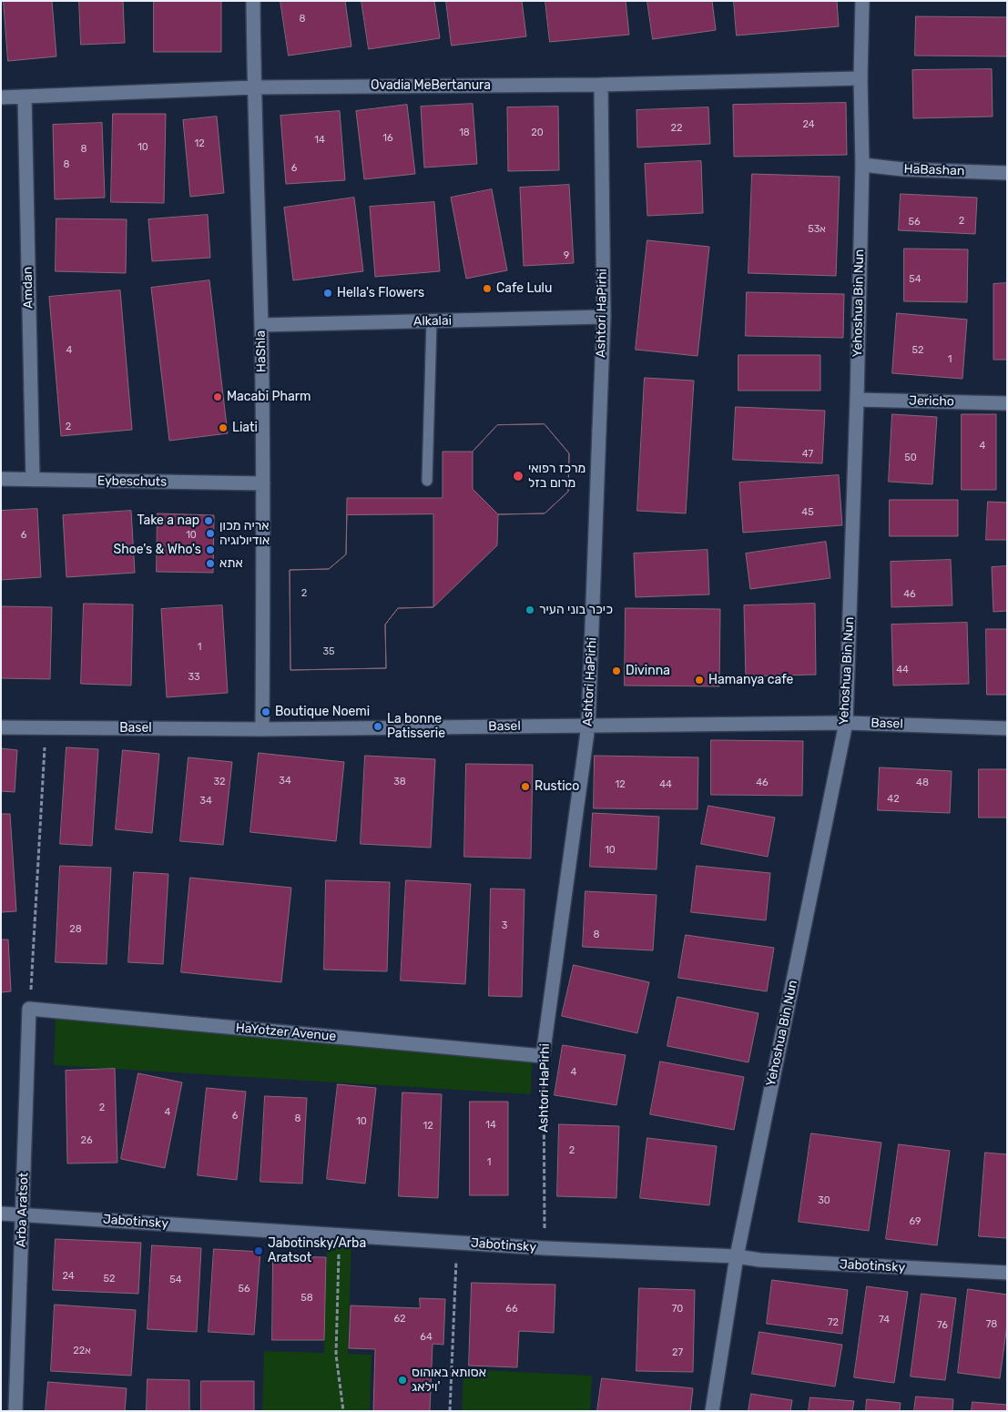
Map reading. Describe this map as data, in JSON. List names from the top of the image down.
{
  "streets": {
    "street": [
      "Ovadia MeBertanura",
      "HaBashan",
      "Amdan",
      "Yehoshua Bin Nun",
      "Ashtori HaPirhi",
      "Alkalai",
      "HaShla",
      "Jericho",
      "Eybeschuts",
      "Basel",
      "HaYotzer Avenue",
      "Arba Aratsot",
      "Jabotinsky"
    ]
  },
  "crossings": [
    ["Ovadia MeBertanura", "Amdan"],
    ["Ovadia MeBertanura", "Yehoshua Bin Nun"],
    ["Ovadia MeBertanura", "Ashtori HaPirhi"],
    ["Ovadia MeBertanura", "HaShla"],
    ["HaBashan", "Yehoshua Bin Nun"],
    ["Amdan", "Eybeschuts"],
    ["Yehoshua Bin Nun", "Jericho"],
    ["Yehoshua Bin Nun", "Basel"],
    ["Yehoshua Bin Nun", "Jabotinsky"],
    ["Ashtori HaPirhi", "Alkalai"],
    ["Ashtori HaPirhi", "Basel"],
    ["Ashtori HaPirhi", "HaYotzer Avenue"],
    ["Ashtori HaPirhi", "Jabotinsky"],
    ["Alkalai", "HaShla"],
    ["HaShla", "Eybeschuts"],
    ["HaShla", "Basel"],
    ["HaYotzer Avenue", "Arba Aratsot"],
    ["Arba Aratsot", "Jabotinsky"]
  ],
  "places": [
    "Cafe Lulu",
    "Hella's Flowers",
    "Macabi Pharm",
    "Liati",
    "מרכז רפואי מרום בזל",
    "Take a nap",
    "אריה מכון אודיולוגיה",
    "Shoe's & Who's",
    "אתא",
    "כיכר בוני העיר",
    "Divinna",
    "Hamanya cafe",
    "Boutique Noemi",
    "La bonne Patisserie",
    "Rustico",
    "Jabotinsky/Arba Aratsot",
    "אסותא באוהוס וילאג'"
  ],
  "house_numbers": [
    "8",
    "24",
    "22",
    "18",
    "20",
    "16",
    "14",
    "12",
    "10",
    "8",
    "8",
    "6",
    "2",
    "56",
    "53א",
    "9",
    "54",
    "4",
    "52",
    "1",
    "2",
    "4",
    "47",
    "50",
    "45",
    "6",
    "10",
    "2",
    "46",
    "1",
    "35",
    "44",
    "33",
    "34",
    "32",
    "38",
    "46",
    "48",
    "12",
    "44",
    "42",
    "34",
    "10",
    "3",
    "28",
    "8",
    "4",
    "2",
    "4",
    "6",
    "8",
    "10",
    "14",
    "12",
    "26",
    "2",
    "1",
    "30",
    "69",
    "24",
    "52",
    "54",
    "56",
    "58",
    "66",
    "70",
    "62",
    "74",
    "72",
    "78",
    "76",
    "64",
    "22א",
    "27"
  ]
}
